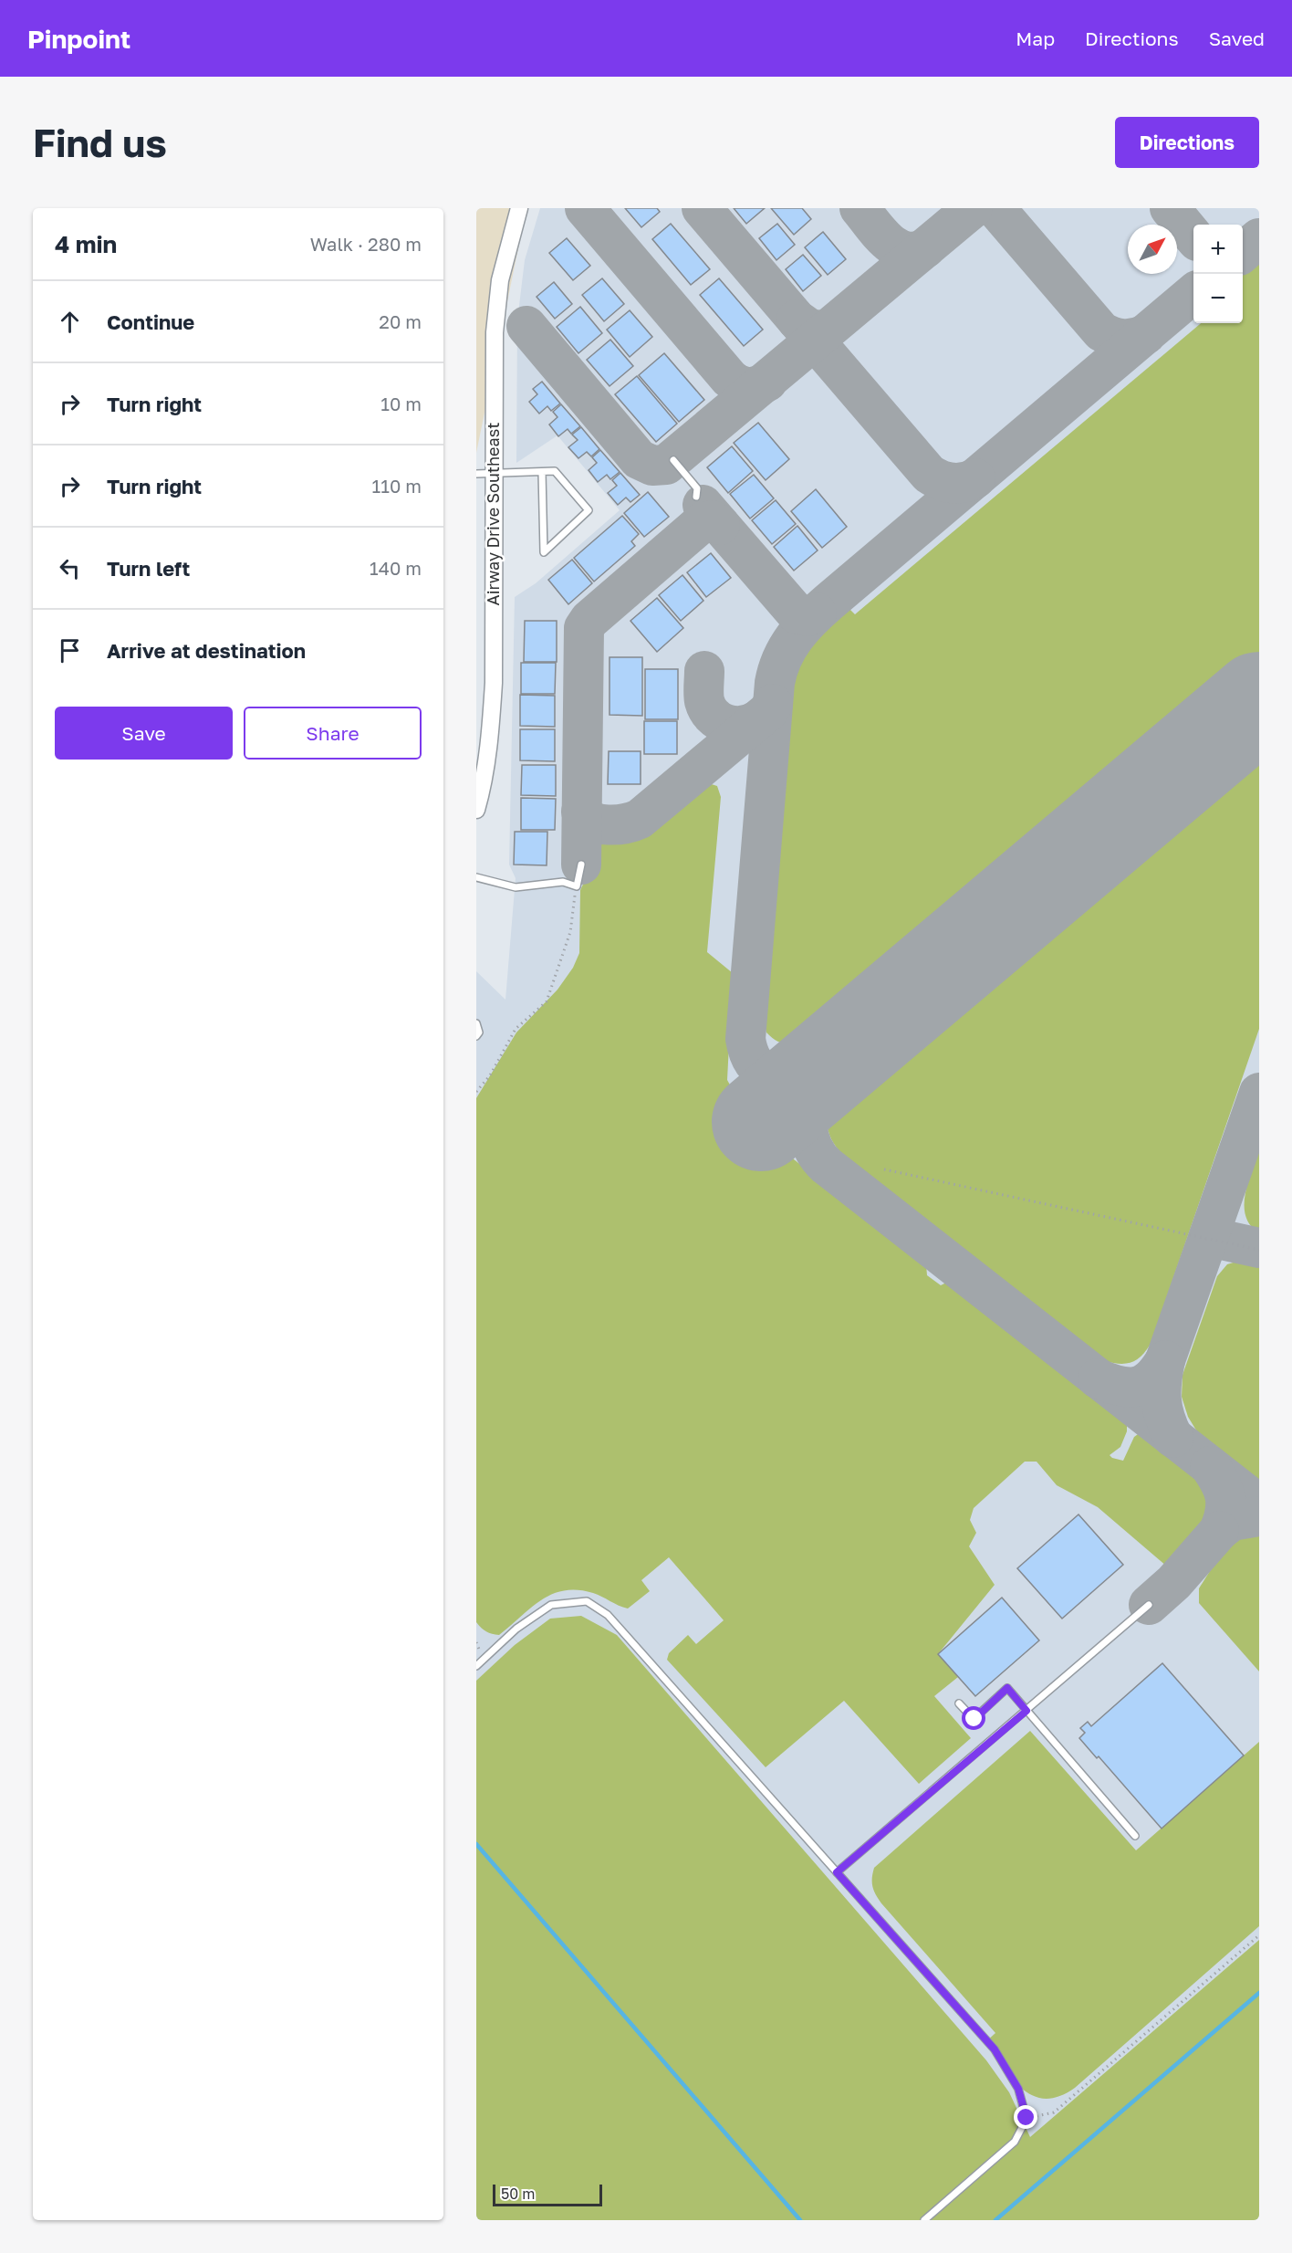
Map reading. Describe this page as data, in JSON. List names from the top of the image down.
{
  "streets": {
    "street": ["Airway Drive Southeast"]
  },
  "scale_bar": "50 m",
  "north": "top right",
  "page": {
    "header": "Pinpoint",
    "nav": ["Map", "Directions", "Saved"],
    "buttons": [
      "Directions",
      ["Save", "Share"]
    ],
    "title": "Find us",
    "heading": ["4 min", "Walk · 280 m"],
    "map_buttons": ["+", "−"],
    "list": [
      ["Continue", "20 m"],
      ["Turn right", "10 m"],
      ["Turn right", "110 m"],
      ["Turn left", "140 m"],
      "Arrive at destination"
    ],
    "scale": "50 m"
  }
}
